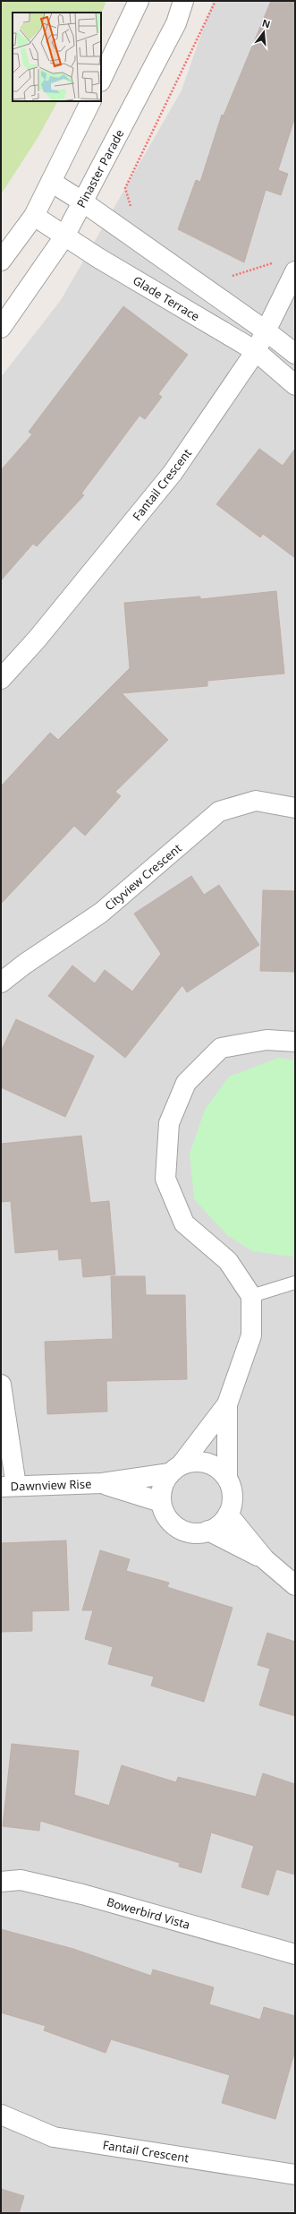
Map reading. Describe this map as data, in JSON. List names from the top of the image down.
{
  "streets": {
    "street": [
      "Pinaster Parade",
      "Glade Terrace",
      "Fantail Crescent",
      "Cityview Crescent",
      "Dawnview Rise",
      "Bowerbird Vista"
    ]
  },
  "crossings": [
    ["Pinaster Parade", "Glade Terrace"],
    ["Glade Terrace", "Fantail Crescent"]
  ],
  "north": "top"
}
